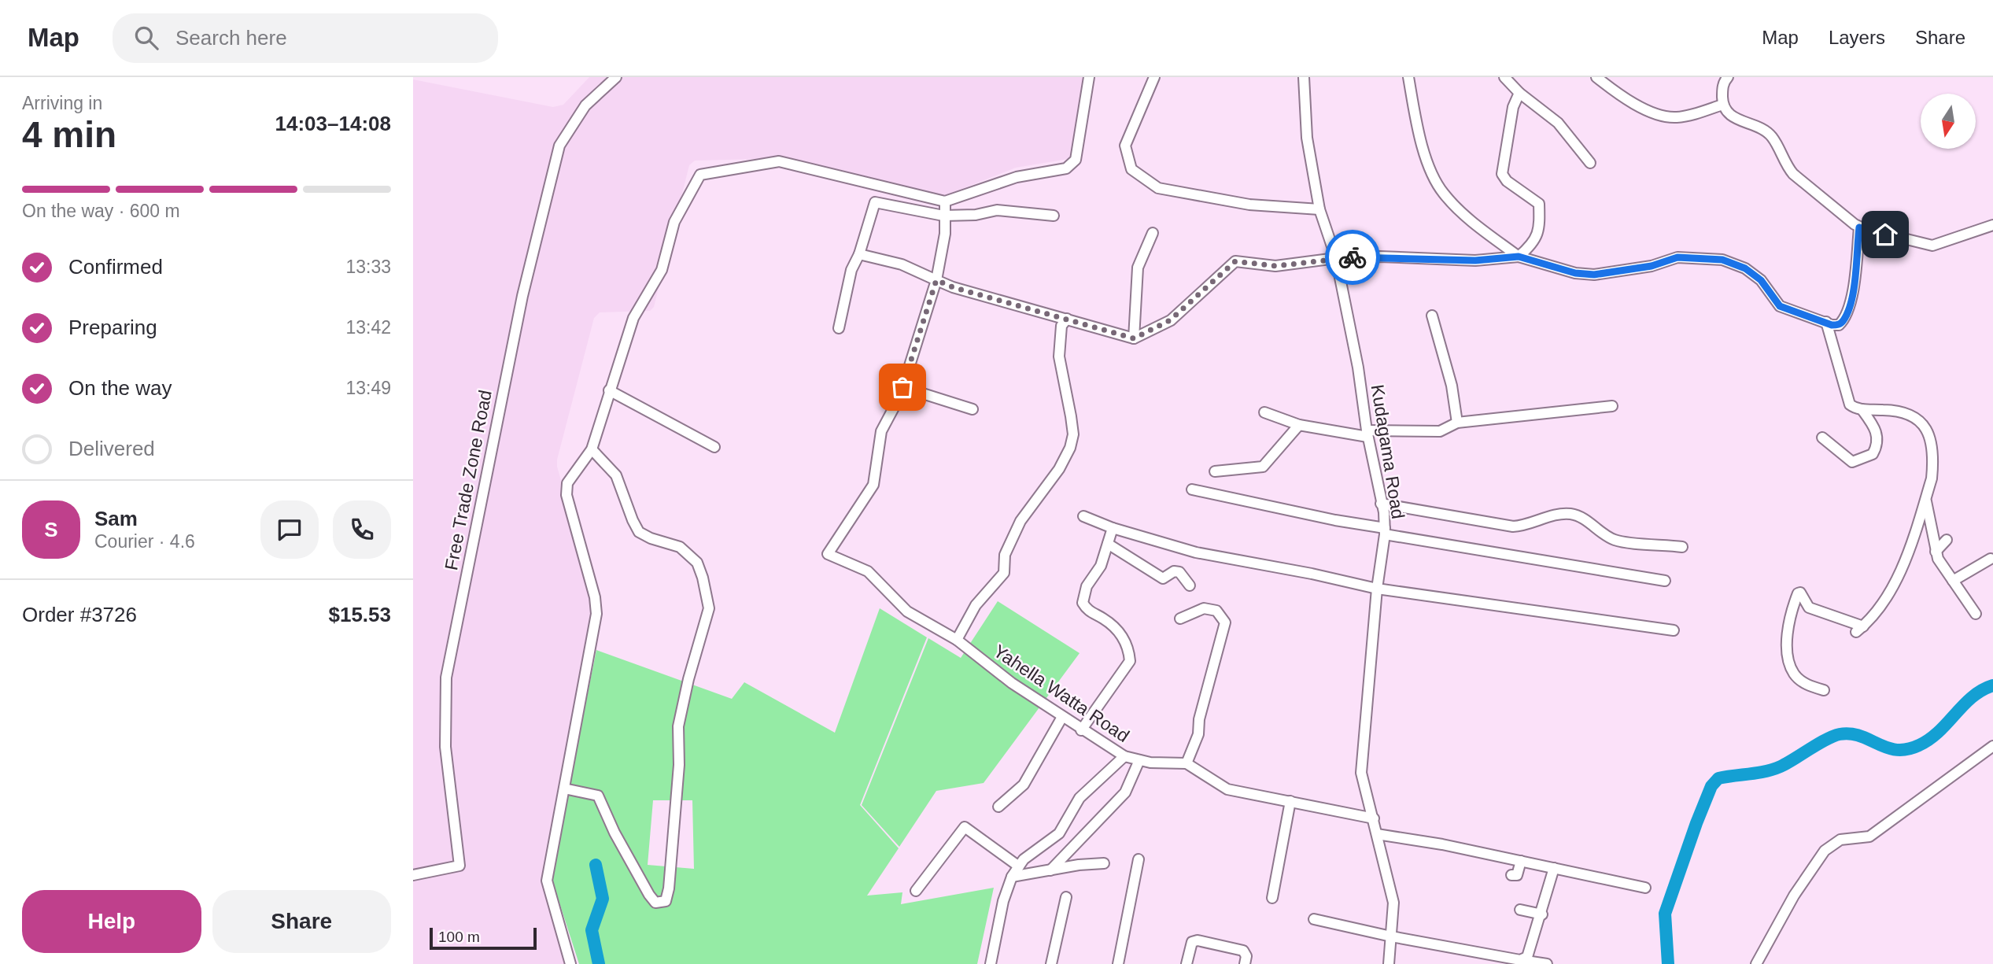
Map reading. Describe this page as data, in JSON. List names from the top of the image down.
{
  "streets": {
    "street": ["Kudagama Road", "Free Trade Zone Road", "Yahella Watta Road"]
  },
  "crossings": [
    ["Kudagama Road", "Yahella Watta Road"]
  ],
  "scale_bar": "100 m",
  "north": "bottom",
  "page": {
    "header": "Map",
    "search": "Search here",
    "nav": ["Map", "Layers", "Share"],
    "heading": ["4 min", "Arriving in", "14:03–14:08"],
    "panel": [
      "Sam",
      "Courier · 4.6",
      "Order #3726",
      "$15.53"
    ],
    "bar": "On the way · 600 m",
    "list": [
      ["Confirmed", "13:33"],
      ["Preparing", "13:42"],
      ["On the way", "13:49"],
      "Delivered"
    ],
    "round": "S",
    "buttons": ["Help", "Share"],
    "scale": "100 m"
  }
}
